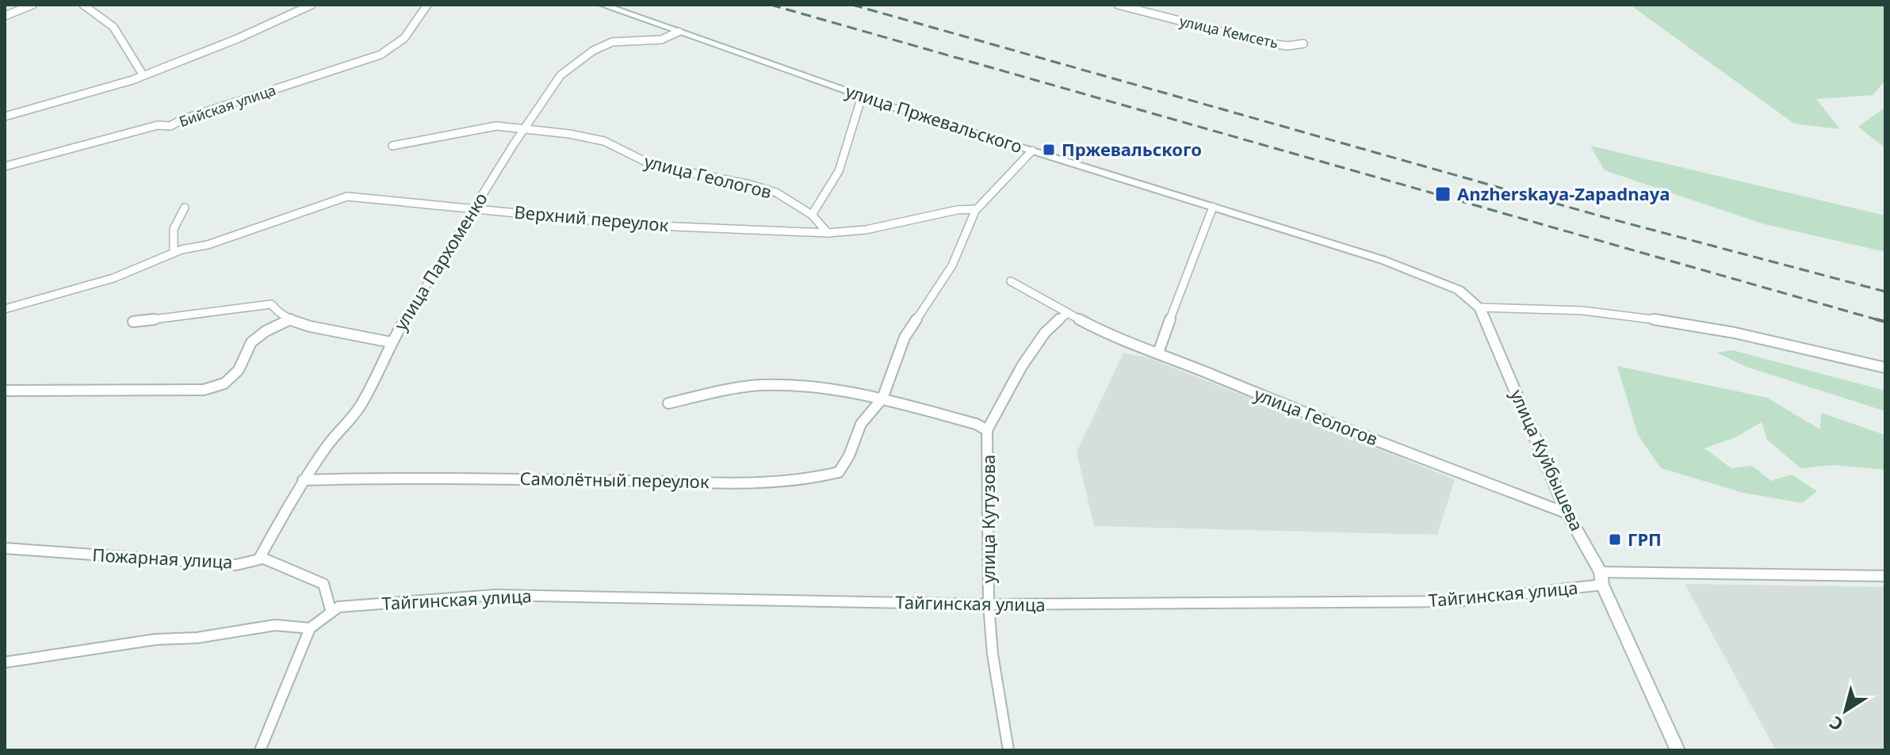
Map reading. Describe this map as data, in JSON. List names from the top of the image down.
{
  "streets": {
    "street": [
      "улица Кемсеть",
      "Бийская улица",
      "улица Пржевальского",
      "улица Геологов",
      "Верхний переулок",
      "улица Пархоменко",
      "улица Куйбышева",
      "Самолётный переулок",
      "улица Кутузова",
      "Пожарная улица",
      "Тайгинская улица"
    ]
  },
  "crossings": [
    ["улица Пржевальского", "улица Пархоменко"],
    ["улица Пржевальского", "улица Куйбышева"],
    ["улица Пржевальского", "Самолётный переулок"],
    ["улица Геологов", "Верхний переулок"],
    ["улица Геологов", "улица Пархоменко"],
    ["улица Геологов", "улица Куйбышева"],
    ["улица Геологов", "улица Кутузова"],
    ["Верхний переулок", "улица Пархоменко"],
    ["улица Пархоменко", "Самолётный переулок"],
    ["улица Пархоменко", "Пожарная улица"],
    ["улица Куйбышева", "Тайгинская улица"],
    ["улица Кутузова", "Тайгинская улица"]
  ],
  "places": {
    "transit": ["Пржевальского", "Anzherskaya-Zapadnaya", "ГРП"]
  },
  "north": "bottom left"
}
